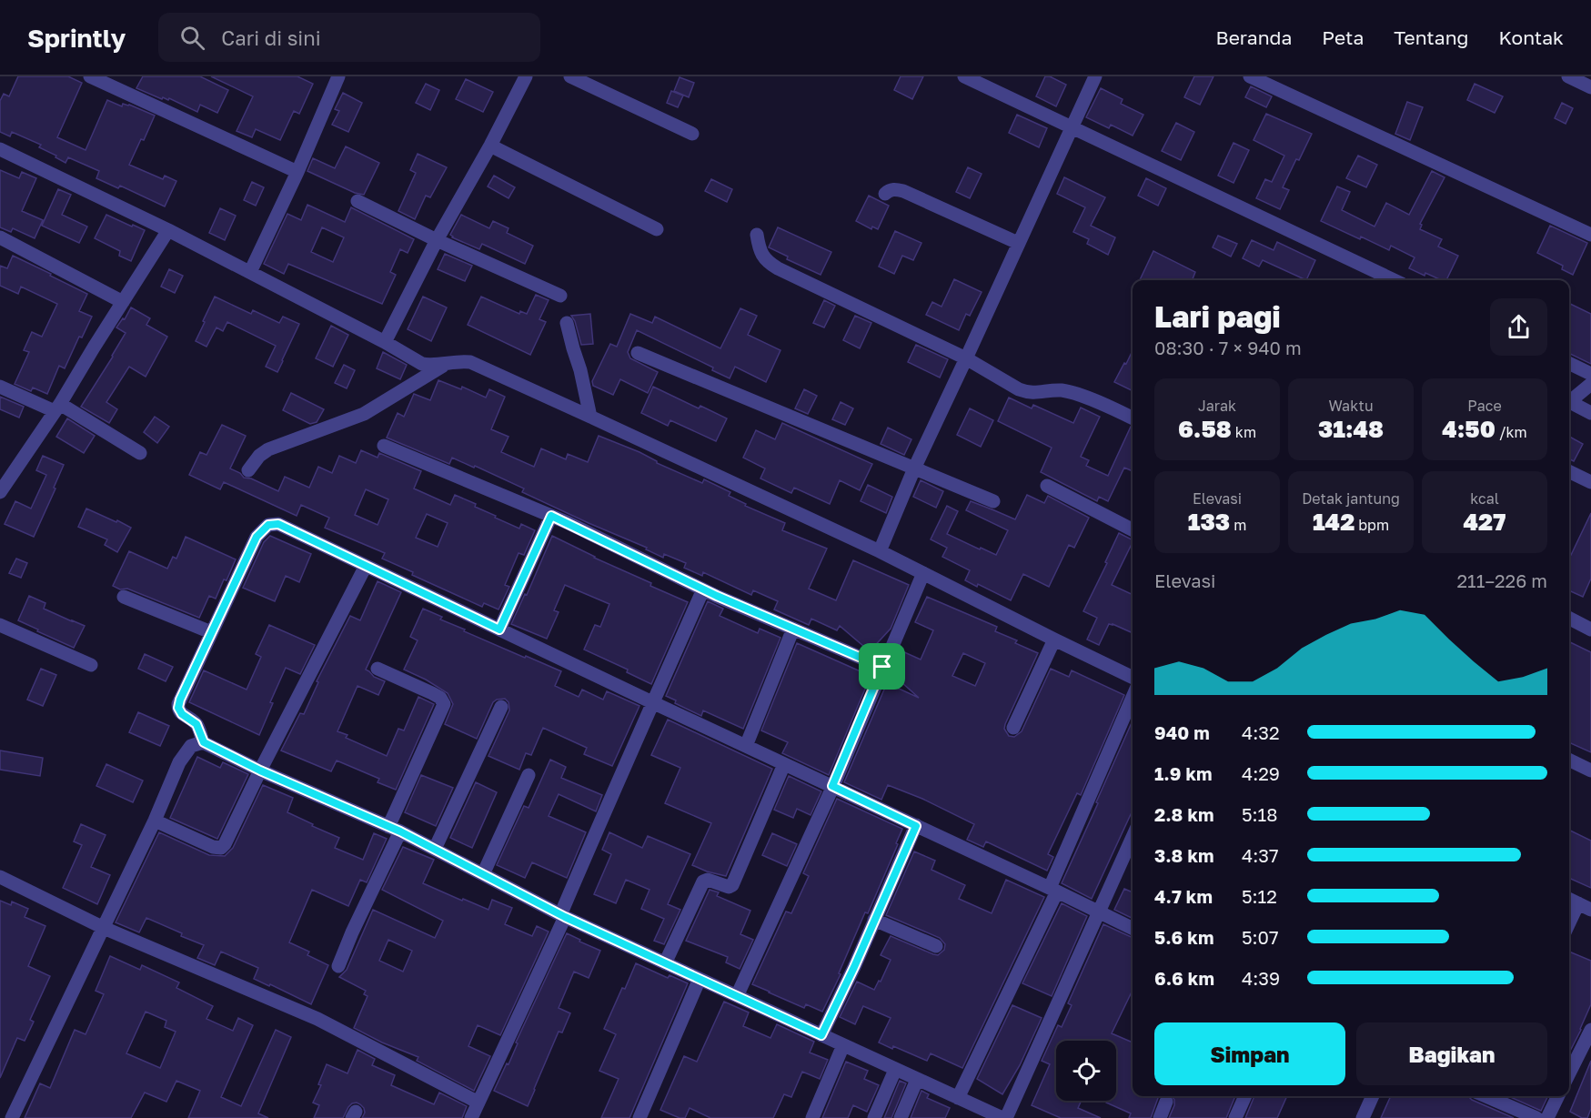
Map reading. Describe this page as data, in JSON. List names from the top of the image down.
{
  "page": {
    "header": "Sprintly",
    "search": "Cari di sini",
    "nav": [
      "Beranda",
      "Peta",
      "Tentang",
      "Kontak"
    ],
    "heading": ["Lari pagi", "08:30 · 7 × 940 m"],
    "stats": [
      ["Jarak", "6.58 km"],
      ["Waktu", "31:48"],
      ["Pace", "4:50 /km"],
      ["Elevasi", "133 m"],
      ["Detak jantung", "142 bpm"],
      ["kcal", "427"]
    ],
    "chart": ["Elevasi", "211–226 m"],
    "list": [
      {
        "name": "940 m",
        "note": "4:32"
      },
      {
        "name": "1.9 km",
        "note": "4:29"
      },
      {
        "name": "2.8 km",
        "note": "5:18"
      },
      {
        "name": "3.8 km",
        "note": "4:37"
      },
      {
        "name": "4.7 km",
        "note": "5:12"
      },
      {
        "name": "5.6 km",
        "note": "5:07"
      },
      {
        "name": "6.6 km",
        "note": "4:39"
      }
    ],
    "buttons": ["Simpan", "Bagikan"]
  }
}
